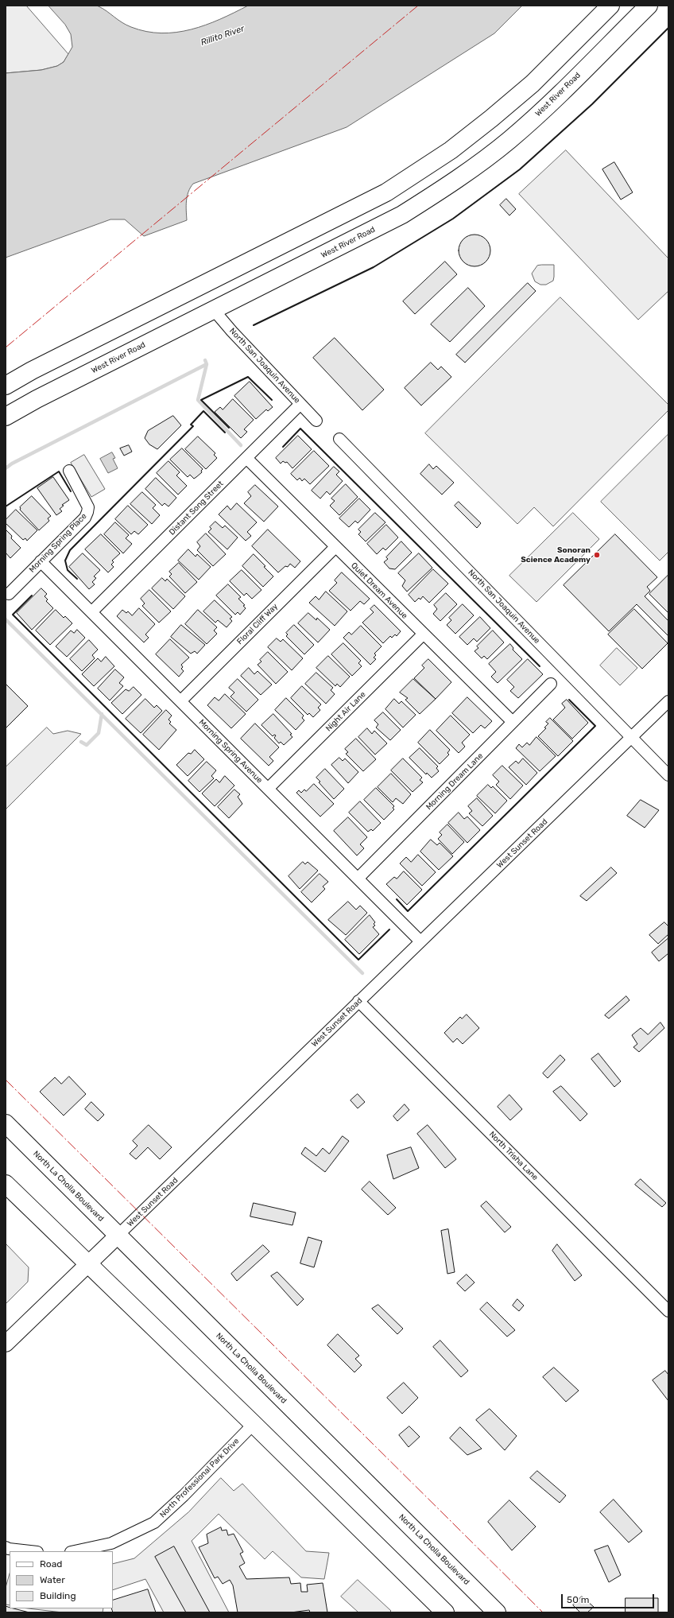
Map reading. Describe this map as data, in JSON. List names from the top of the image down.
{
  "streets": {
    "main road": ["West River Road", "North La Cholla Boulevard"],
    "street": [
      "North San Joaquin Avenue",
      "Distant Song Street",
      "Morning Spring Place",
      "Quiet Dream Avenue",
      "Floral Cliff Way",
      "Night Air Lane",
      "Morning Spring Avenue",
      "Morning Dream Lane",
      "West Sunset Road",
      "North Trisha Lane",
      "North Professional Park Drive"
    ]
  },
  "crossings": [
    ["West River Road", "North San Joaquin Avenue"],
    ["North San Joaquin Avenue", "Distant Song Street"],
    ["North San Joaquin Avenue", "West Sunset Road"],
    ["Distant Song Street", "Quiet Dream Avenue"],
    ["Distant Song Street", "Morning Spring Avenue"],
    ["Morning Spring Place", "Morning Spring Avenue"],
    ["Quiet Dream Avenue", "Floral Cliff Way"],
    ["Quiet Dream Avenue", "Night Air Lane"],
    ["Quiet Dream Avenue", "Morning Dream Lane"],
    ["Floral Cliff Way", "Morning Spring Avenue"],
    ["Night Air Lane", "Morning Spring Avenue"],
    ["Morning Spring Avenue", "Morning Dream Lane"],
    ["Morning Spring Avenue", "West Sunset Road"],
    ["West Sunset Road", "North Trisha Lane"],
    ["West Sunset Road", "North La Cholla Boulevard"]
  ],
  "water": ["Rillito River"],
  "places": ["Sonoran Science Academy"],
  "legend": ["Road", "Water", "Building"],
  "scale_bar": "50 m"
}
